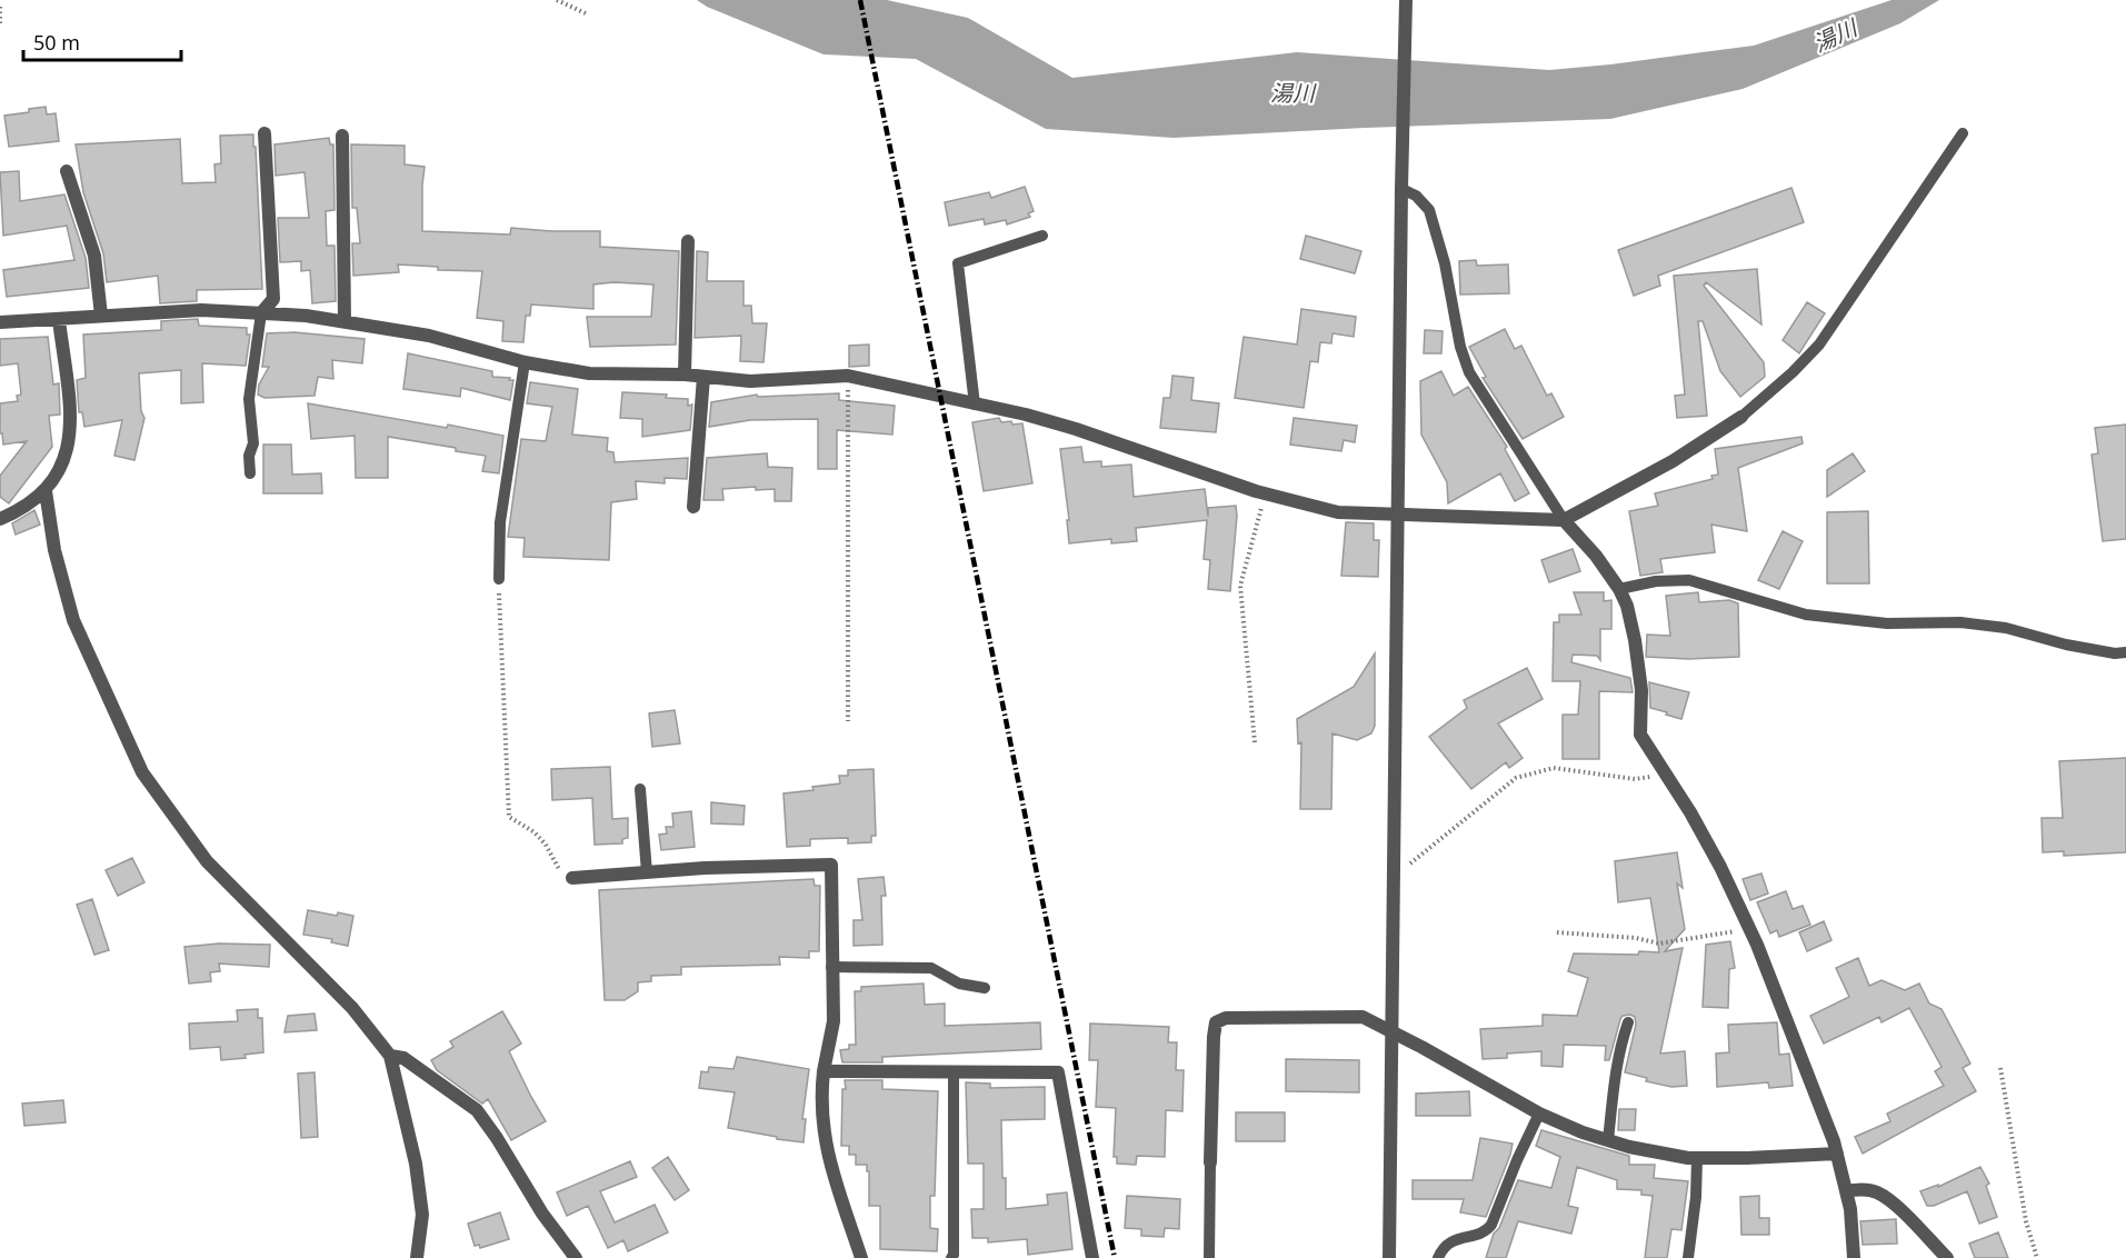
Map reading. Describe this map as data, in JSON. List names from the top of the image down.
{
  "water": ["湯川"],
  "scale_bar": "50 m"
}
